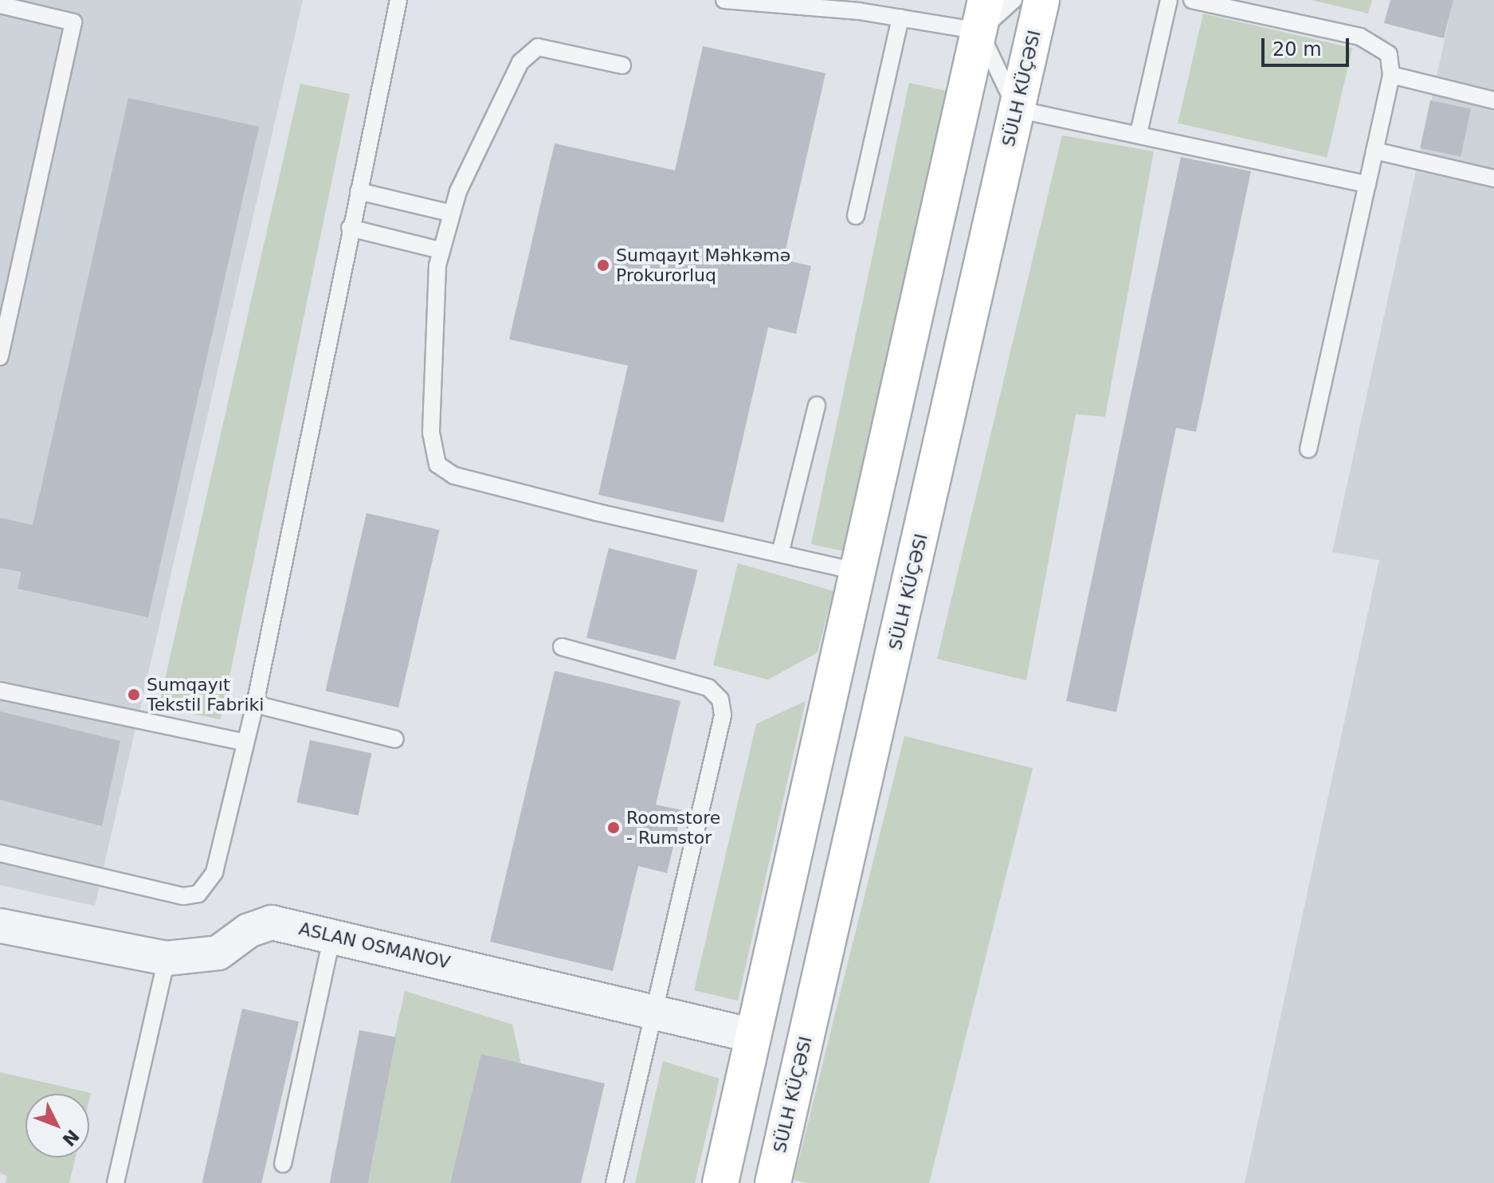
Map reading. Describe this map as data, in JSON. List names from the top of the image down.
{
  "streets": {
    "highway": ["SÜLH KÜÇƏSI"],
    "street": ["ASLAN OSMANOV"]
  },
  "places": ["Sumqayıt Məhkəmə Prokurorluq", "Sumqayıt Tekstil Fabriki", "Roomstore - Rumstor"],
  "scale_bar": "20 m",
  "north": "bottom right"
}
